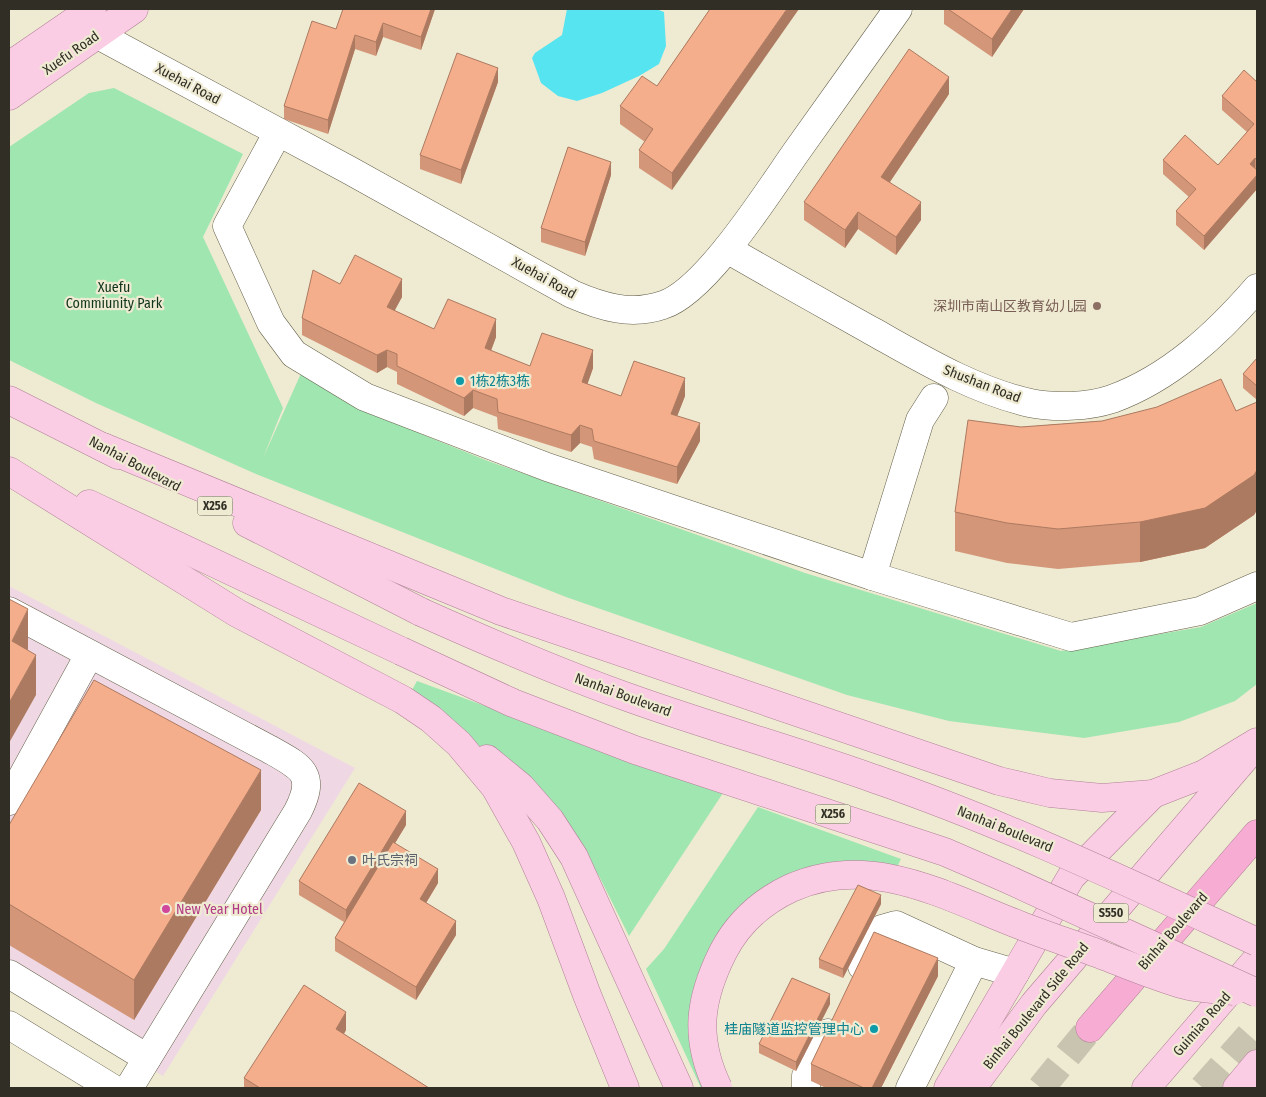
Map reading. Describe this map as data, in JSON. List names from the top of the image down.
{
  "streets": {
    "highway": ["Binhai Boulevard"],
    "main road": [
      "Xuefu Road",
      "Nanhai Boulevard",
      "X256",
      "S550",
      "Binhai Boulevard Side Road",
      "Guimiao Road"
    ],
    "street": ["Xuehai Road", "Shushan Road"]
  },
  "crossings": [
    ["Xuefu Road", "Xuehai Road"],
    ["Xuehai Road", "Shushan Road"]
  ],
  "parks": ["Xuefu Commiunity Park"],
  "places": [
    "深圳市南山区教育幼儿园",
    "1栋2栋3栋",
    "叶氏宗祠",
    "New Year Hotel",
    "桂庙隧道监控管理中心"
  ]
}
